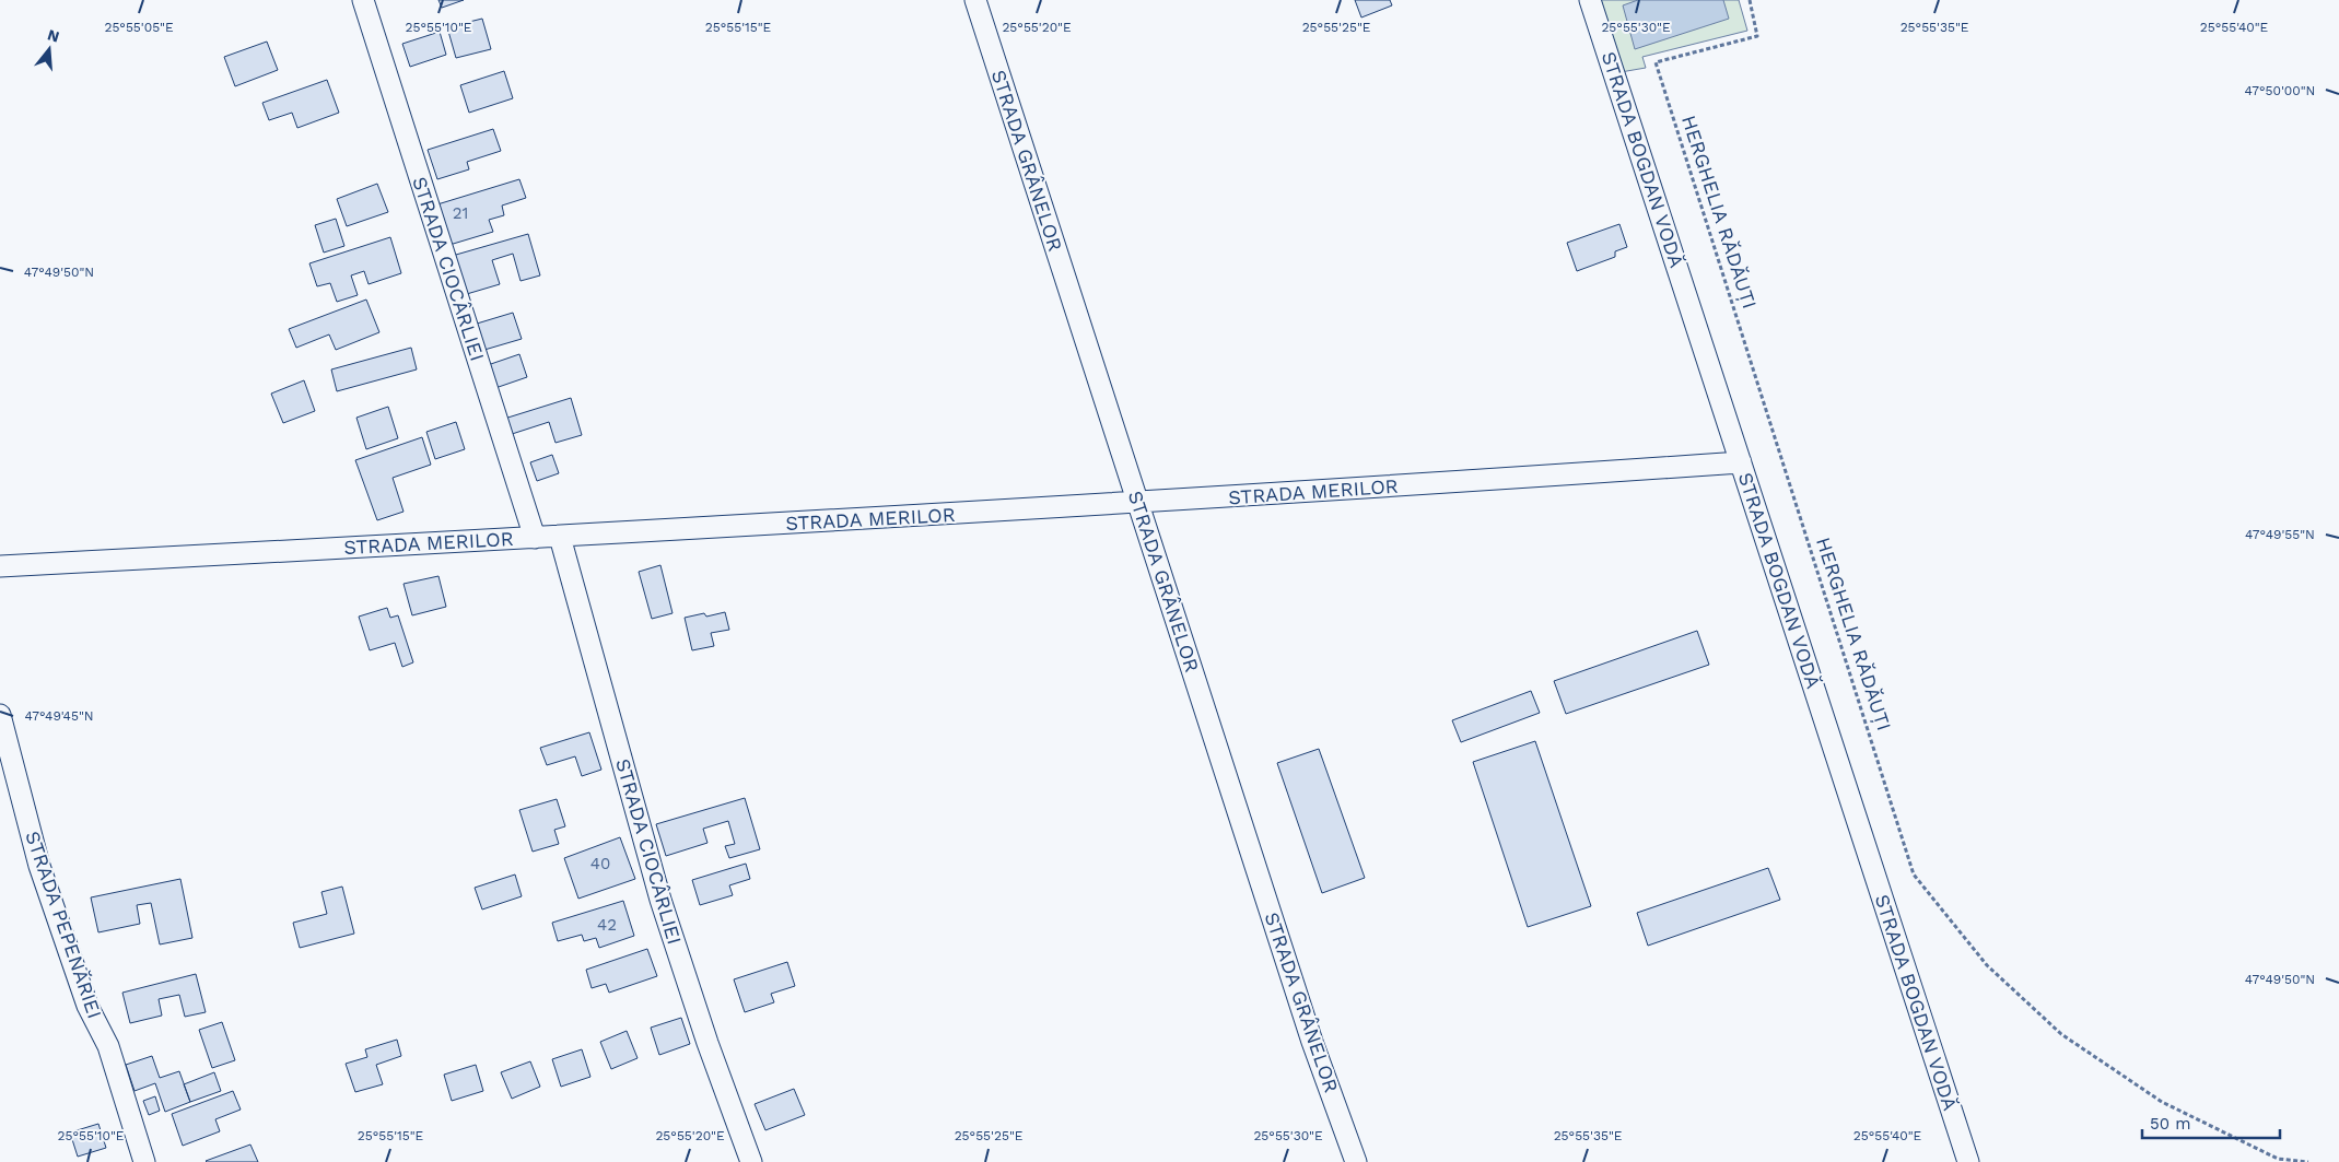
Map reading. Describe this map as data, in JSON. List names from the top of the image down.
{
  "streets": {
    "street": [
      "STRADA BOGDAN VODĂ",
      "STRADA GRÂNELOR",
      "STRADA CIOCÂRLIEI",
      "STRADA MERILOR",
      "STRADA PEPENĂRIEI"
    ],
    "path": ["HERGHELIA RĂDĂUȚI"]
  },
  "crossings": [
    ["STRADA BOGDAN VODĂ", "STRADA MERILOR"],
    ["STRADA GRÂNELOR", "STRADA MERILOR"],
    ["STRADA CIOCÂRLIEI", "STRADA MERILOR"]
  ],
  "house_numbers": ["21", "40", "42"],
  "scale_bar": "50 m",
  "north": "top",
  "coordinates": [
    "25°55'05\"E",
    "25°55'10\"E",
    "25°55'15\"E",
    "25°55'20\"E",
    "25°55'25\"E",
    "25°55'30\"E",
    "25°55'35\"E",
    "25°55'40\"E",
    "47°50'00\"N",
    "47°49'50\"N",
    "47°49'55\"N",
    "47°49'45\"N"
  ]
}
